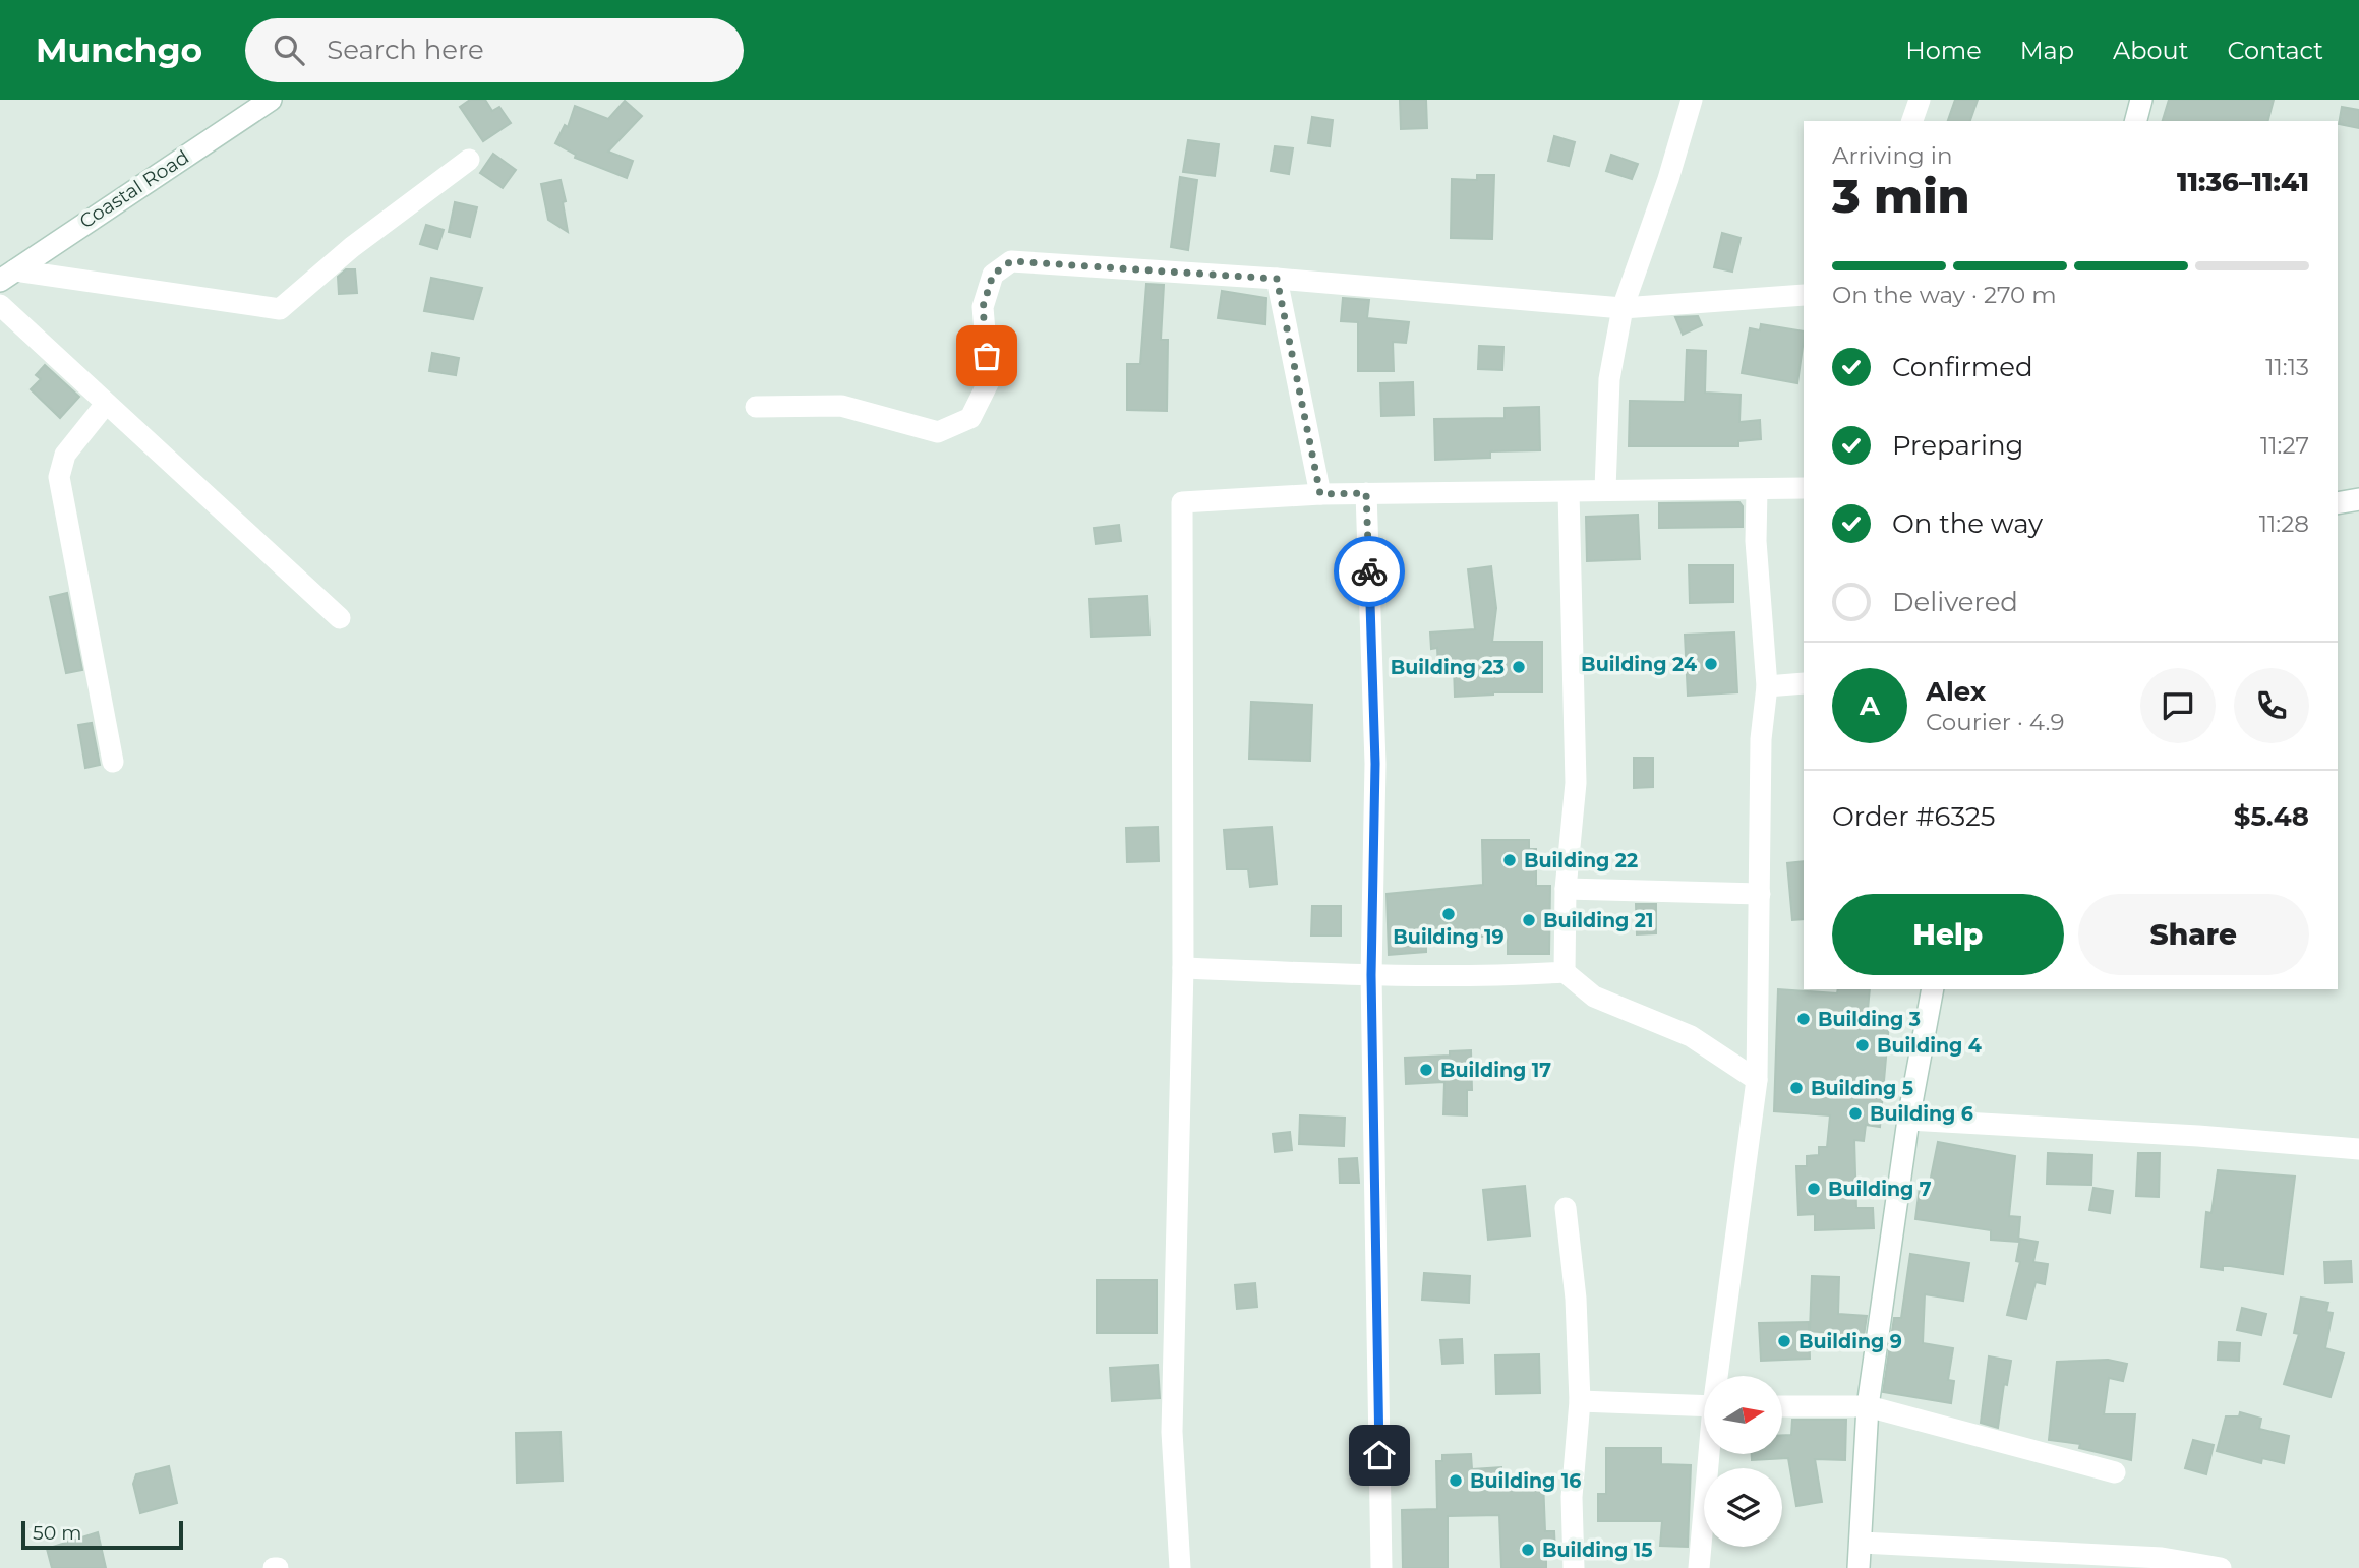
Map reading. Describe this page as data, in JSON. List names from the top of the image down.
{
  "streets": {
    "street": ["Coastal Road"]
  },
  "places": [
    "Building 24",
    "Building 23",
    "Building 22",
    "Building 19",
    "Building 21",
    "Building 3",
    "Building 4",
    "Building 17",
    "Building 5",
    "Building 6",
    "Building 7",
    "Building 9",
    "Building 16",
    "Building 15"
  ],
  "scale_bar": "50 m",
  "north": "right",
  "page": {
    "header": "Munchgo",
    "search": "Search here",
    "nav": [
      "Home",
      "Map",
      "About",
      "Contact"
    ],
    "heading": ["3 min", "Arriving in", "11:36–11:41"],
    "panel": [
      "Alex",
      "Courier · 4.9",
      "Order #6325",
      "$5.48"
    ],
    "bar": "On the way · 270 m",
    "list": [
      ["Confirmed", "11:13"],
      ["Preparing", "11:27"],
      ["On the way", "11:28"],
      "Delivered"
    ],
    "round": "A",
    "buttons": ["Help", "Share"],
    "scale": "50 m"
  }
}
